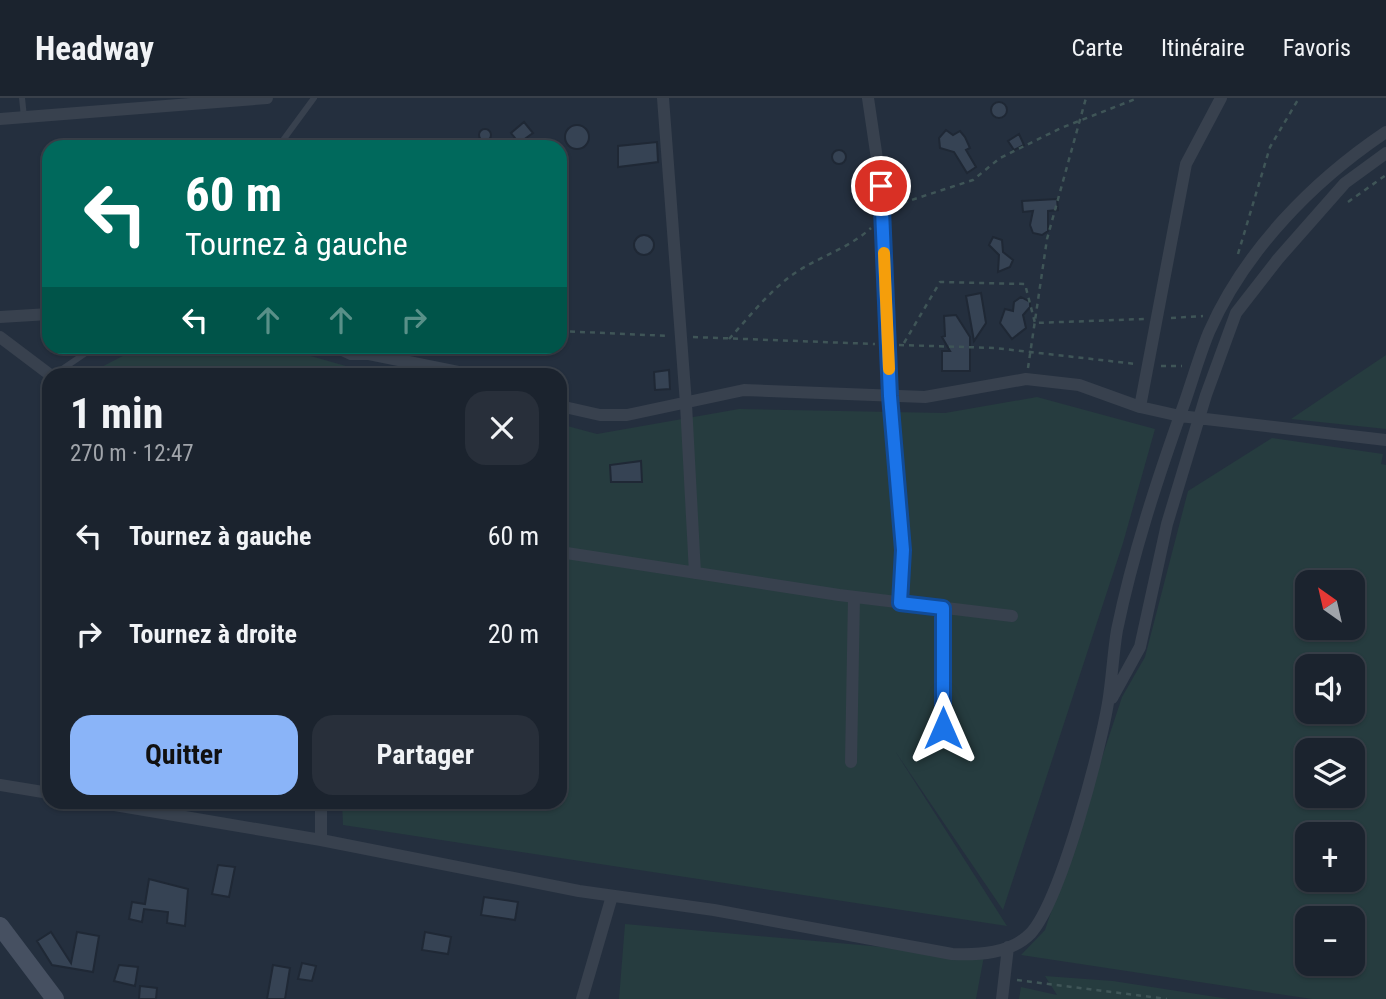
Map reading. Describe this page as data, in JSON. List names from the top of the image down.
{
  "north": "top left",
  "page": {
    "header": "Headway",
    "nav": ["Carte", "Itinéraire", "Favoris"],
    "turn": ["60 m", "Tournez à gauche"],
    "heading": ["1 min", "270 m · 12:47"],
    "list": [
      {
        "name": "Tournez à gauche",
        "value": "60 m"
      },
      {
        "name": "Tournez à droite",
        "value": "20 m"
      }
    ],
    "map_buttons": ["+", "−"],
    "buttons": ["Quitter", "Partager"]
  }
}
